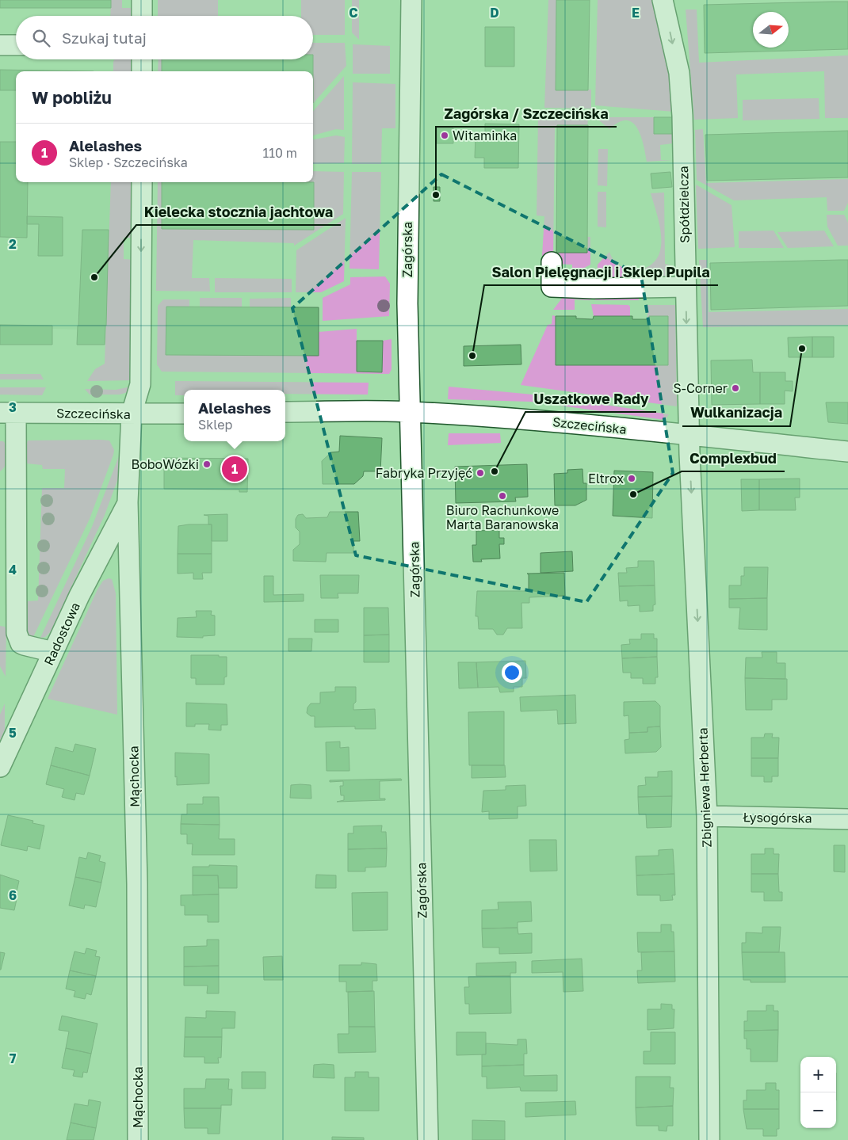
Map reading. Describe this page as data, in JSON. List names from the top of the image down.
{
  "streets": {
    "street": [
      "Spółdzielcza",
      "Zagórska",
      "Szczecińska",
      "Radostowa",
      "Mąchocka",
      "Zbigniewa Herberta",
      "Łysogórska"
    ]
  },
  "crossings": [
    ["Spółdzielcza", "Szczecińska"],
    ["Spółdzielcza", "Zbigniewa Herberta"],
    ["Zagórska", "Szczecińska"],
    ["Szczecińska", "Mąchocka"],
    ["Szczecińska", "Zbigniewa Herberta"],
    ["Radostowa", "Mąchocka"],
    ["Zbigniewa Herberta", "Łysogórska"]
  ],
  "one_way": ["Spółdzielcza", "Zbigniewa Herberta"],
  "places": [
    "Witaminka",
    "Zagórska / Szczecińska",
    "Kielecka stocznia jachtowa",
    "Wulkanizacja",
    "Salon Pielęgnacji i Sklep Pupila",
    "S-Corner",
    "BoboWózki",
    "Uszatkowe Rady",
    "Fabryka Przyjęć",
    "Eltrox",
    "Complexbud",
    "Biuro Rachunkowe Marta Baranowska"
  ],
  "north": "right",
  "page": {
    "search": "Szukaj tutaj",
    "heading": "W pobliżu",
    "list": [
      {
        "mark": "1",
        "name": "Alelashes",
        "note": "Sklep · Szczecińska",
        "value": "110 m"
      }
    ],
    "popup": ["Alelashes", "Sklep"],
    "pins": "1",
    "map_buttons": ["+", "−"]
  },
  "grid": {
    "columns": ["C", "D", "E"],
    "rows": [
      "2",
      "3",
      "4",
      "5",
      "6",
      "7"
    ]
  }
}
